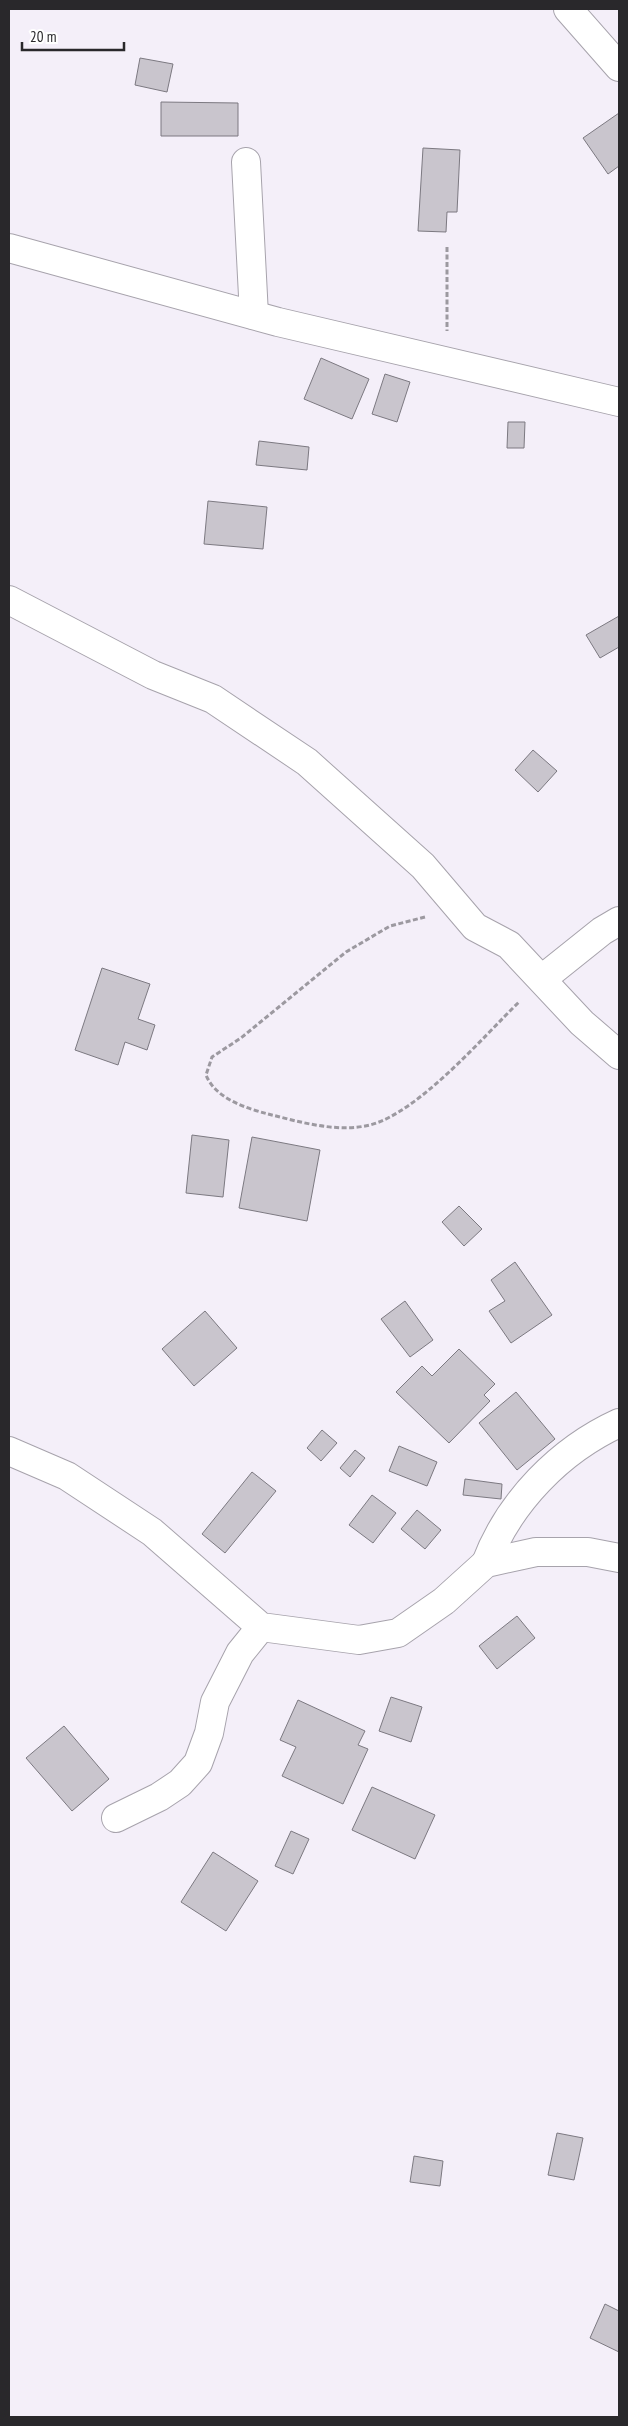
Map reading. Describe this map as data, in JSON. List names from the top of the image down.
{
  "scale_bar": "20 m"
}
